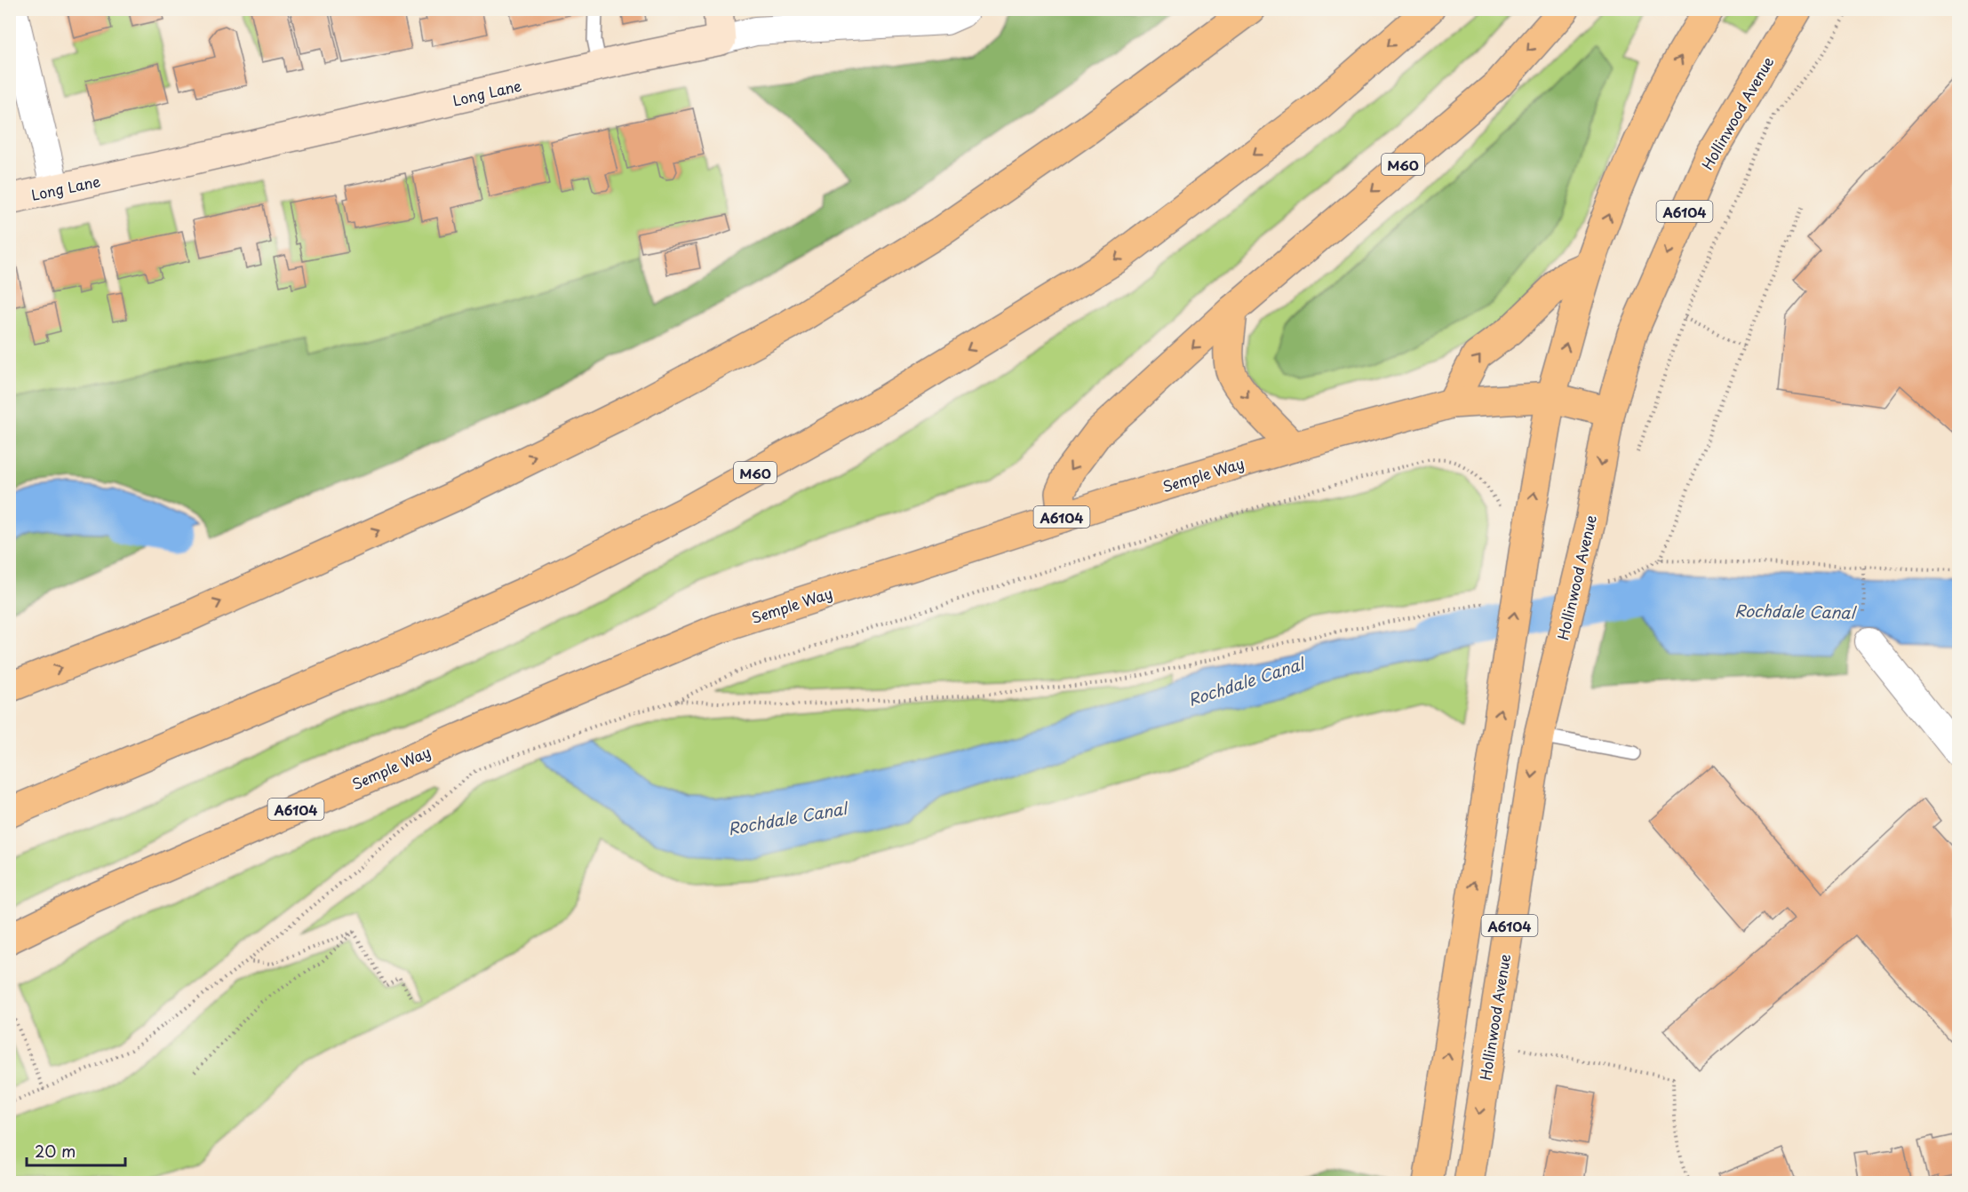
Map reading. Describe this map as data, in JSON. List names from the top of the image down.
{
  "streets": {
    "main road": [
      "Hollinwood Avenue",
      "M60",
      "A6104",
      "Semple Way"
    ],
    "street": ["Long Lane"]
  },
  "crossings": [
    ["Hollinwood Avenue", "Semple Way"],
    ["M60", "Semple Way"],
    ["A6104", "Semple Way"]
  ],
  "water": ["Rochdale Canal"],
  "scale_bar": "20 m"
}
